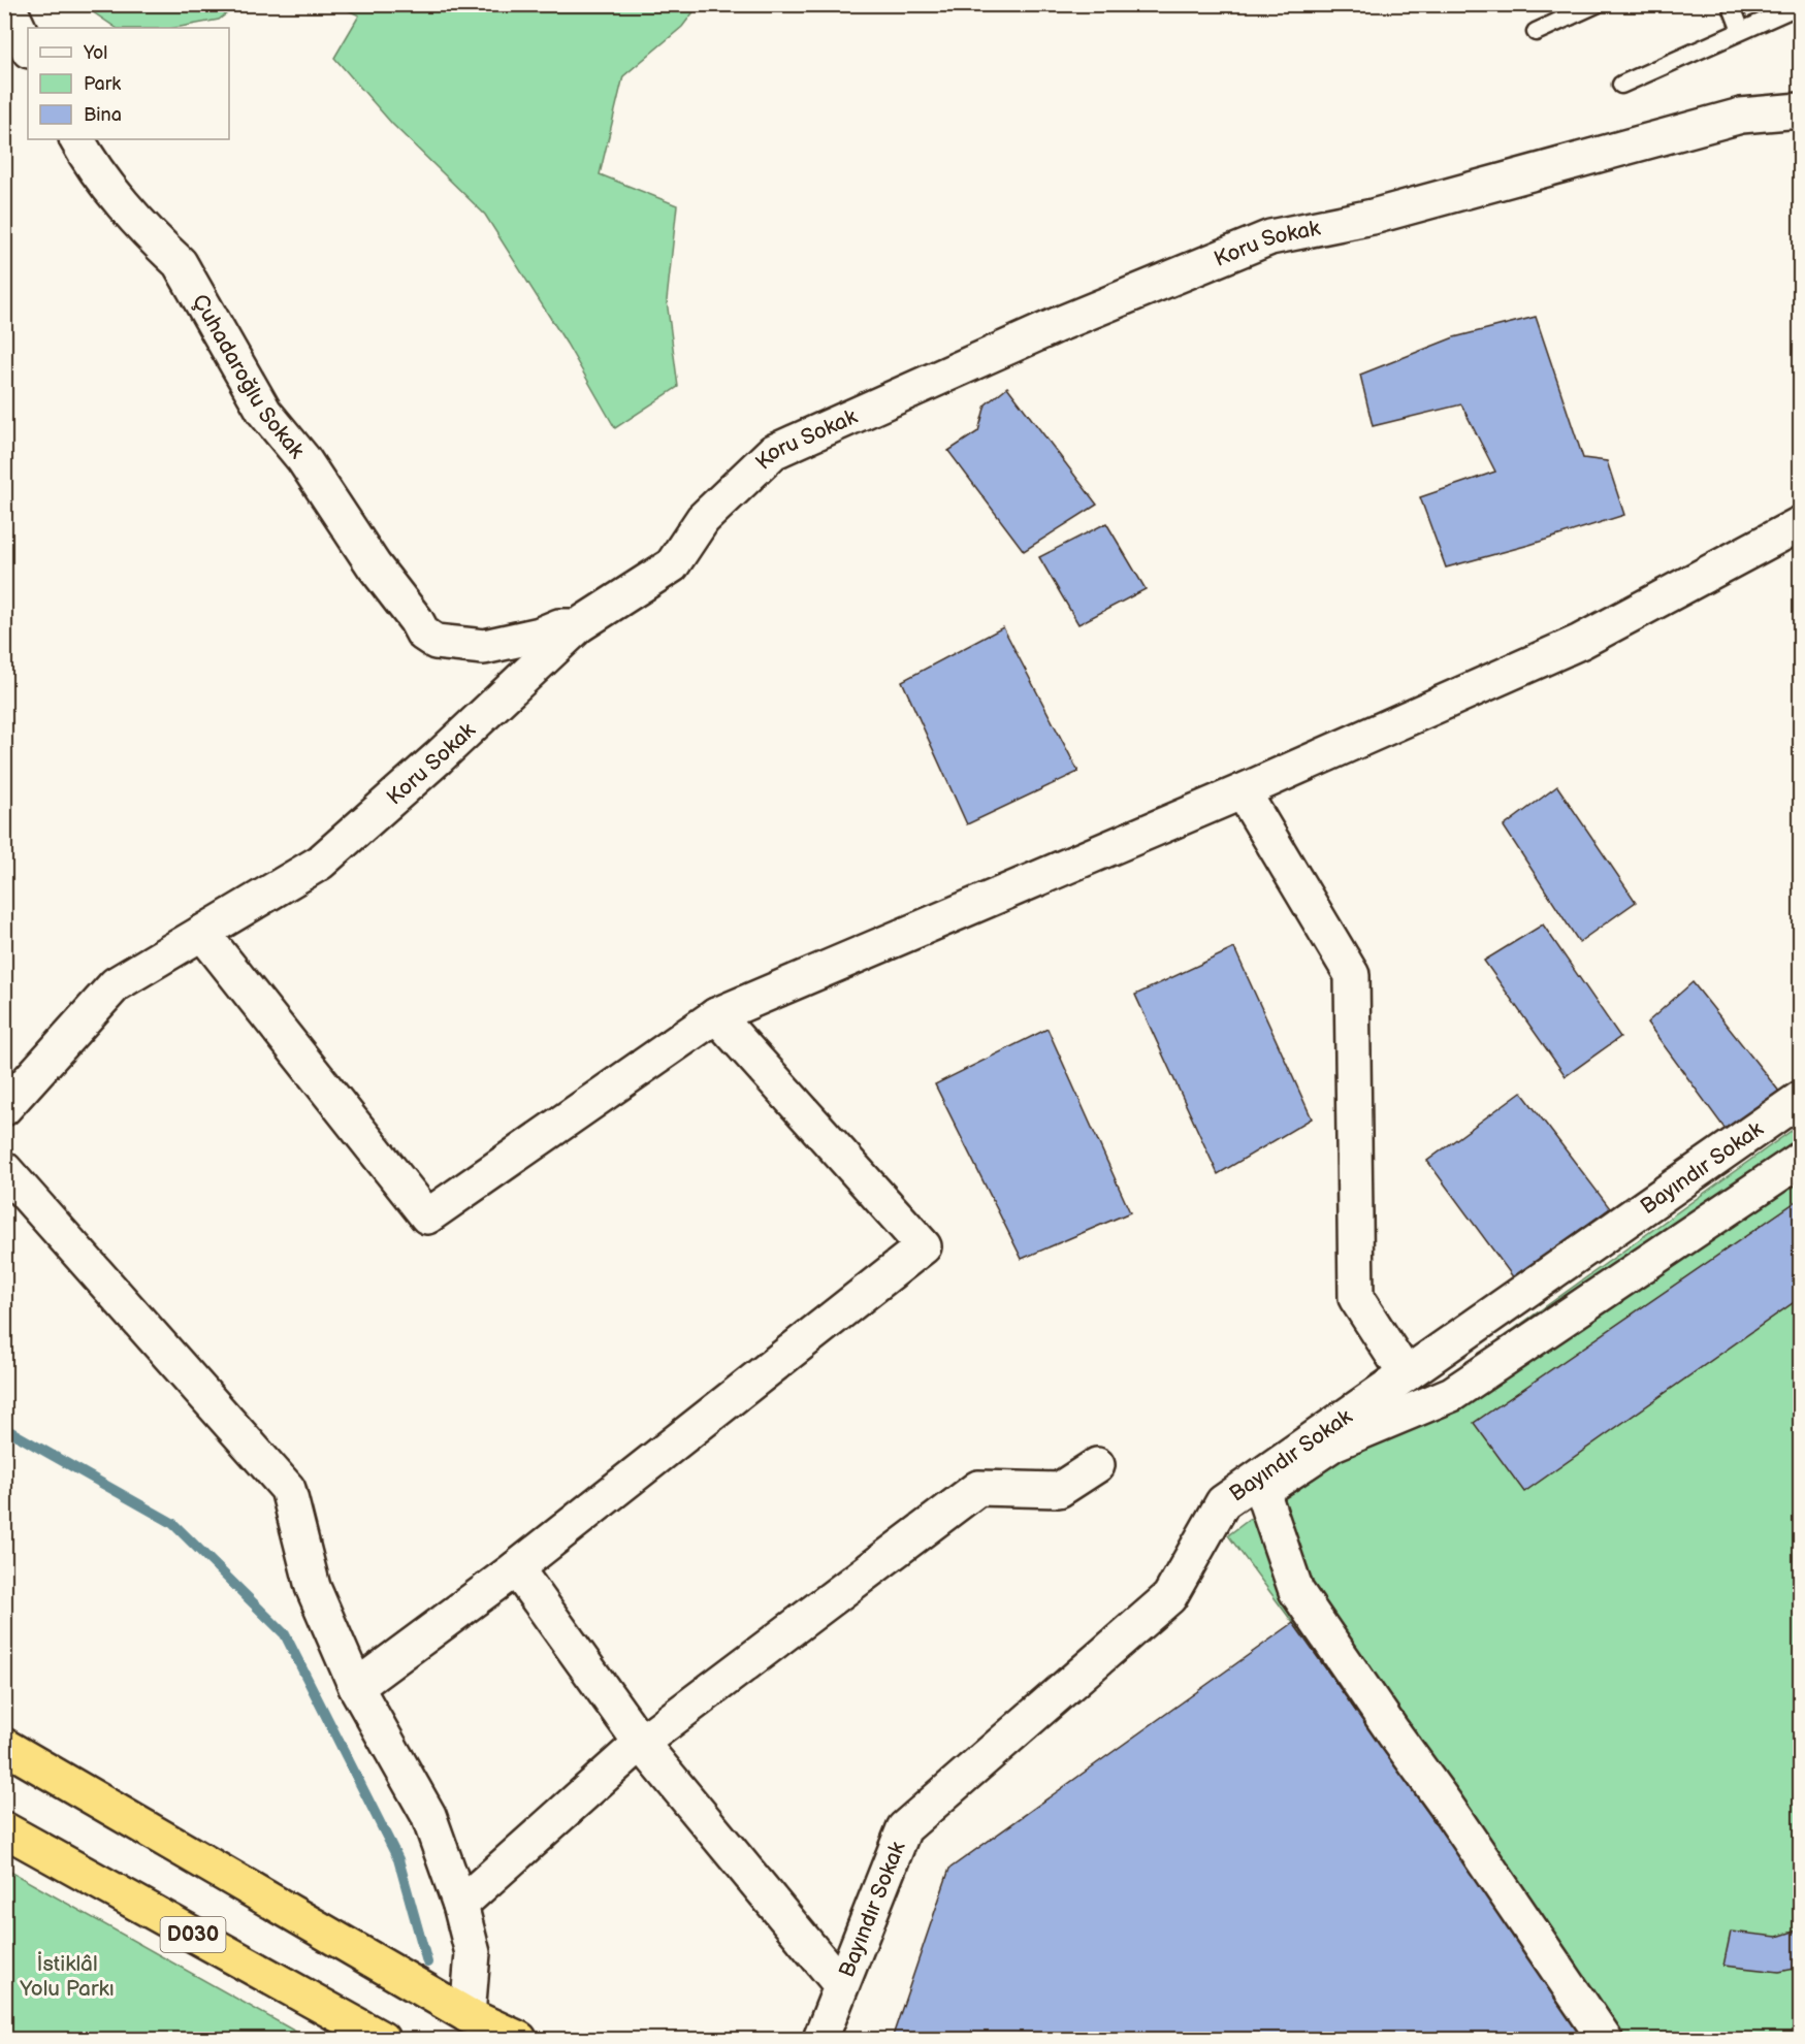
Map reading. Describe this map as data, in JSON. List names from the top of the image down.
{
  "streets": {
    "highway": ["D030"],
    "street": ["Koru Sokak", "Çuhadaroğlu Sokak", "Bayındır Sokak"]
  },
  "crossings": [
    ["Koru Sokak", "Çuhadaroğlu Sokak"]
  ],
  "parks": ["İstiklâl Yolu Parkı"],
  "legend": ["Yol", "Park", "Bina"]
}
